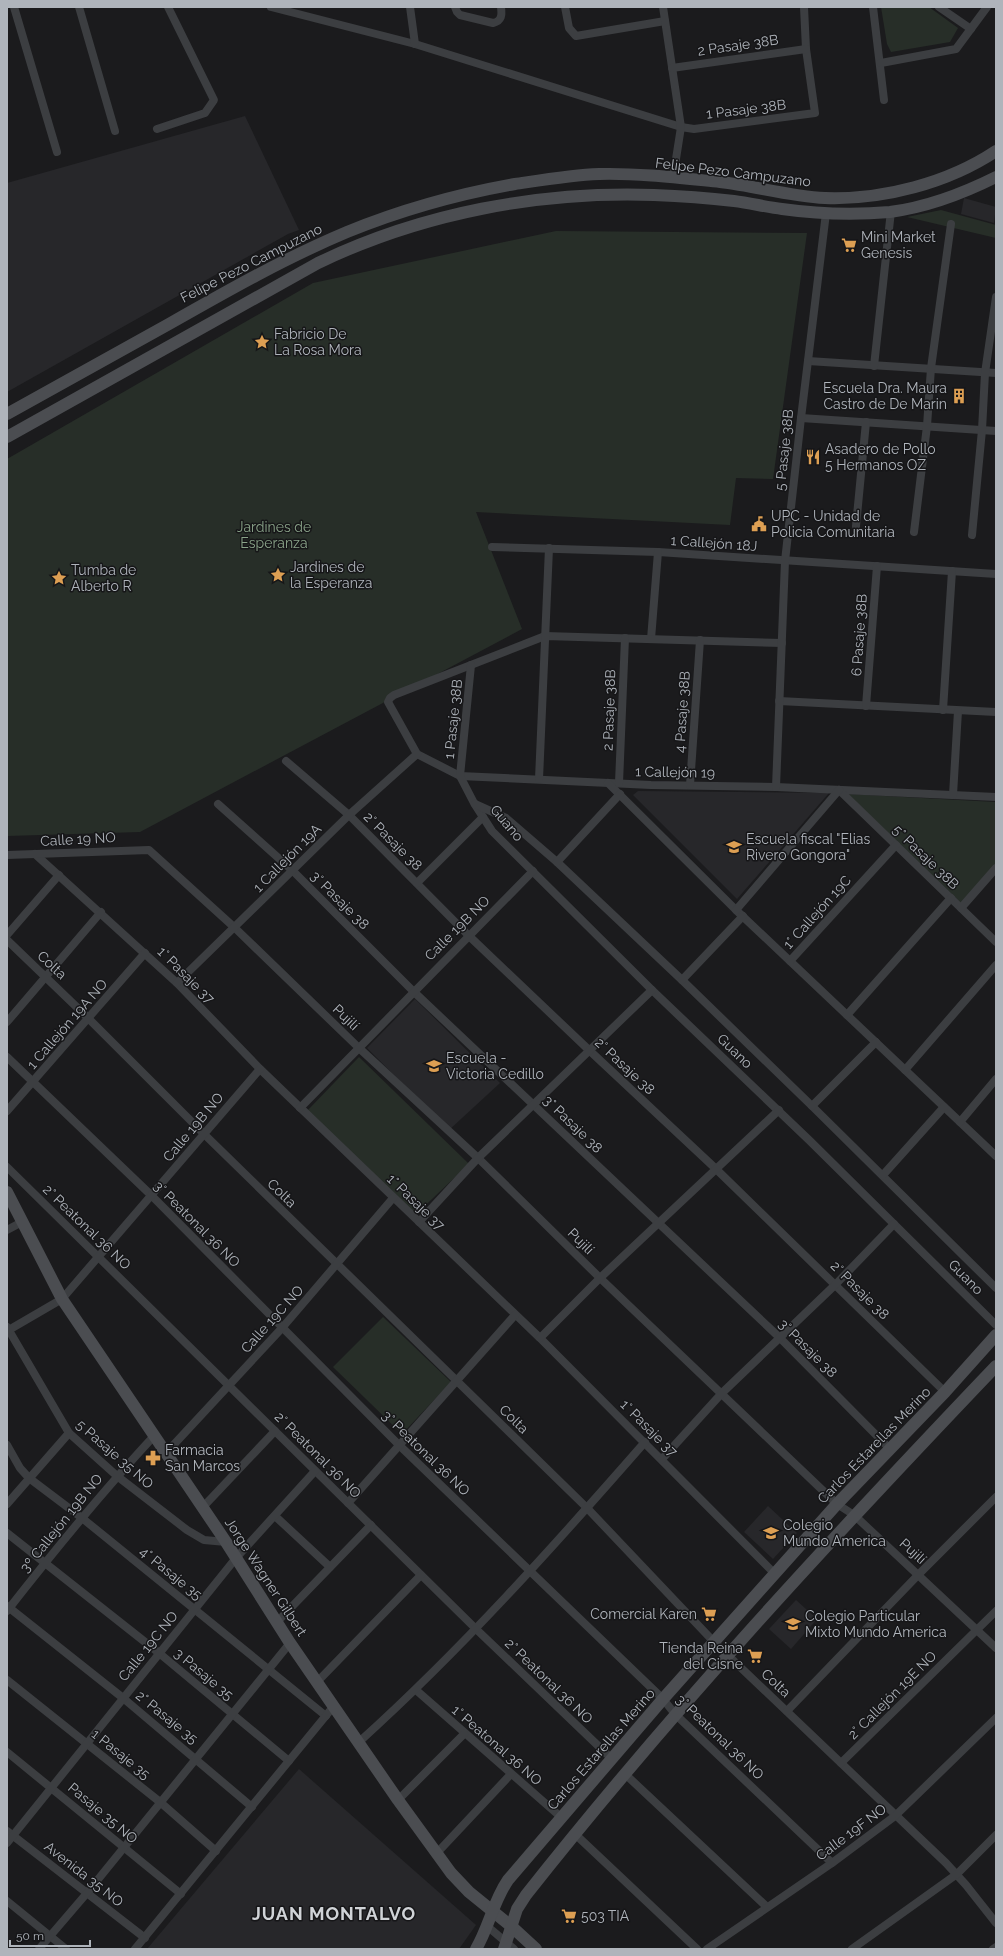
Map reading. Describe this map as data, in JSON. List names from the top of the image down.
{
  "streets": {
    "street": [
      "2 Pasaje 38B",
      "1 Pasaje 38B",
      "Felipe Pezo Campuzano",
      "5 Pasaje 38B",
      "1 Callejón 18J",
      "6 Pasaje 38B",
      "4 Pasaje 38B",
      "1 Callejón 19",
      "Guano",
      "Calle 19 NO",
      "2° Pasaje 38",
      "5° Pasaje 38B",
      "1 Callejón 19A",
      "3° Pasaje 38",
      "1° Callejón 19C",
      "Calle 19B NO",
      "Colta",
      "1° Pasaje 37",
      "Pujilí",
      "1 Callejón 19A NO",
      "3° Peatonal 36 NO",
      "2° Peatonal 36 NO",
      "Calle 19C NO",
      "Carlos Estarellas Merino",
      "5 Pasaje 35 NO",
      "3º Callejón 19B NO",
      "4° Pasaje 35",
      "Jorge Wagner Gilbert",
      "3 Pasaje 35",
      "2° Callejón 19E NO",
      "2° Pasaje 35",
      "1° Peatonal 36 NO",
      "1 Pasaje 35",
      "Pasaje 35 NO",
      "Calle 19F NO",
      "Avenida 35 NO"
    ]
  },
  "crossings": [
    ["2 Pasaje 38B", "1 Pasaje 38B"],
    ["2 Pasaje 38B", "1 Callejón 19"],
    ["1 Pasaje 38B", "1 Callejón 19"],
    ["Felipe Pezo Campuzano", "5 Pasaje 38B"],
    ["5 Pasaje 38B", "1 Callejón 18J"],
    ["5 Pasaje 38B", "1 Callejón 19"],
    ["1 Callejón 18J", "6 Pasaje 38B"],
    ["4 Pasaje 38B", "1 Callejón 19"],
    ["1 Callejón 19", "5° Pasaje 38B"],
    ["1 Callejón 19", "1 Callejón 19A"],
    ["Guano", "Calle 19B NO"],
    ["Calle 19 NO", "1° Pasaje 37"],
    ["Calle 19 NO", "Pujilí"],
    ["2° Pasaje 38", "1 Callejón 19A"],
    ["2° Pasaje 38", "Calle 19B NO"],
    ["2° Pasaje 38", "Carlos Estarellas Merino"],
    ["5° Pasaje 38B", "1° Callejón 19C"],
    ["1 Callejón 19A", "3° Pasaje 38"],
    ["1 Callejón 19A", "1° Pasaje 37"],
    ["1 Callejón 19A", "Pujilí"],
    ["3° Pasaje 38", "Calle 19B NO"],
    ["3° Pasaje 38", "Carlos Estarellas Merino"],
    ["Calle 19B NO", "Colta"],
    ["Calle 19B NO", "1° Pasaje 37"],
    ["Calle 19B NO", "Pujilí"],
    ["Calle 19B NO", "3° Peatonal 36 NO"],
    ["Calle 19B NO", "2° Peatonal 36 NO"],
    ["Calle 19B NO", "5 Pasaje 35 NO"],
    ["Calle 19B NO", "Jorge Wagner Gilbert"],
    ["Colta", "1 Callejón 19A NO"],
    ["Colta", "Calle 19C NO"],
    ["Colta", "Carlos Estarellas Merino"],
    ["Colta", "2° Callejón 19E NO"],
    ["Colta", "Calle 19F NO"],
    ["1° Pasaje 37", "1 Callejón 19A NO"],
    ["1° Pasaje 37", "Calle 19C NO"],
    ["1° Pasaje 37", "Carlos Estarellas Merino"],
    ["Pujilí", "Carlos Estarellas Merino"],
    ["Pujilí", "2° Callejón 19E NO"],
    ["1 Callejón 19A NO", "3° Peatonal 36 NO"],
    ["3° Peatonal 36 NO", "Calle 19C NO"],
    ["3° Peatonal 36 NO", "Carlos Estarellas Merino"],
    ["3° Peatonal 36 NO", "Calle 19F NO"],
    ["2° Peatonal 36 NO", "Calle 19C NO"],
    ["2° Peatonal 36 NO", "Carlos Estarellas Merino"],
    ["Calle 19C NO", "4° Pasaje 35"],
    ["Calle 19C NO", "Jorge Wagner Gilbert"],
    ["Calle 19C NO", "3 Pasaje 35"],
    ["Calle 19C NO", "2° Pasaje 35"],
    ["Calle 19C NO", "1 Pasaje 35"],
    ["Calle 19C NO", "Pasaje 35 NO"],
    ["Calle 19C NO", "Avenida 35 NO"],
    ["Carlos Estarellas Merino", "Jorge Wagner Gilbert"],
    ["Carlos Estarellas Merino", "1° Peatonal 36 NO"],
    ["5 Pasaje 35 NO", "3º Callejón 19B NO"],
    ["5 Pasaje 35 NO", "Jorge Wagner Gilbert"],
    ["3º Callejón 19B NO", "4° Pasaje 35"],
    ["3º Callejón 19B NO", "Jorge Wagner Gilbert"],
    ["3º Callejón 19B NO", "3 Pasaje 35"],
    ["3º Callejón 19B NO", "2° Pasaje 35"],
    ["4° Pasaje 35", "Jorge Wagner Gilbert"]
  ],
  "districts": ["JUAN MONTALVO"],
  "parks": ["Jardines de Esperanza"],
  "places": {
    "supermarket": [
      "Mini Market Genesis",
      "Comercial Karen",
      "Tienda Reina del Cisne",
      "503 TIA"
    ],
    "place": ["Fabricio De La Rosa Mora", "Jardines de la Esperanza", "Tumba de Alberto R"],
    "building": ["Escuela Dra. Maura Castro de De Marin"],
    "restaurant": ["Asadero de Pollo 5 Hermanos OZ"],
    "public building": ["UPC - Unidad de Policia Comunitaria"],
    "school or university": [
      "Escuela fiscal \"Elias Rivero Gongora\"",
      "Escuela - Victoria Cedillo",
      "Colegio Mundo America",
      "Colegio Particular Mixto Mundo America"
    ],
    "pharmacy": ["Farmacia San Marcos"]
  },
  "scale_bar": "50 m"
}
